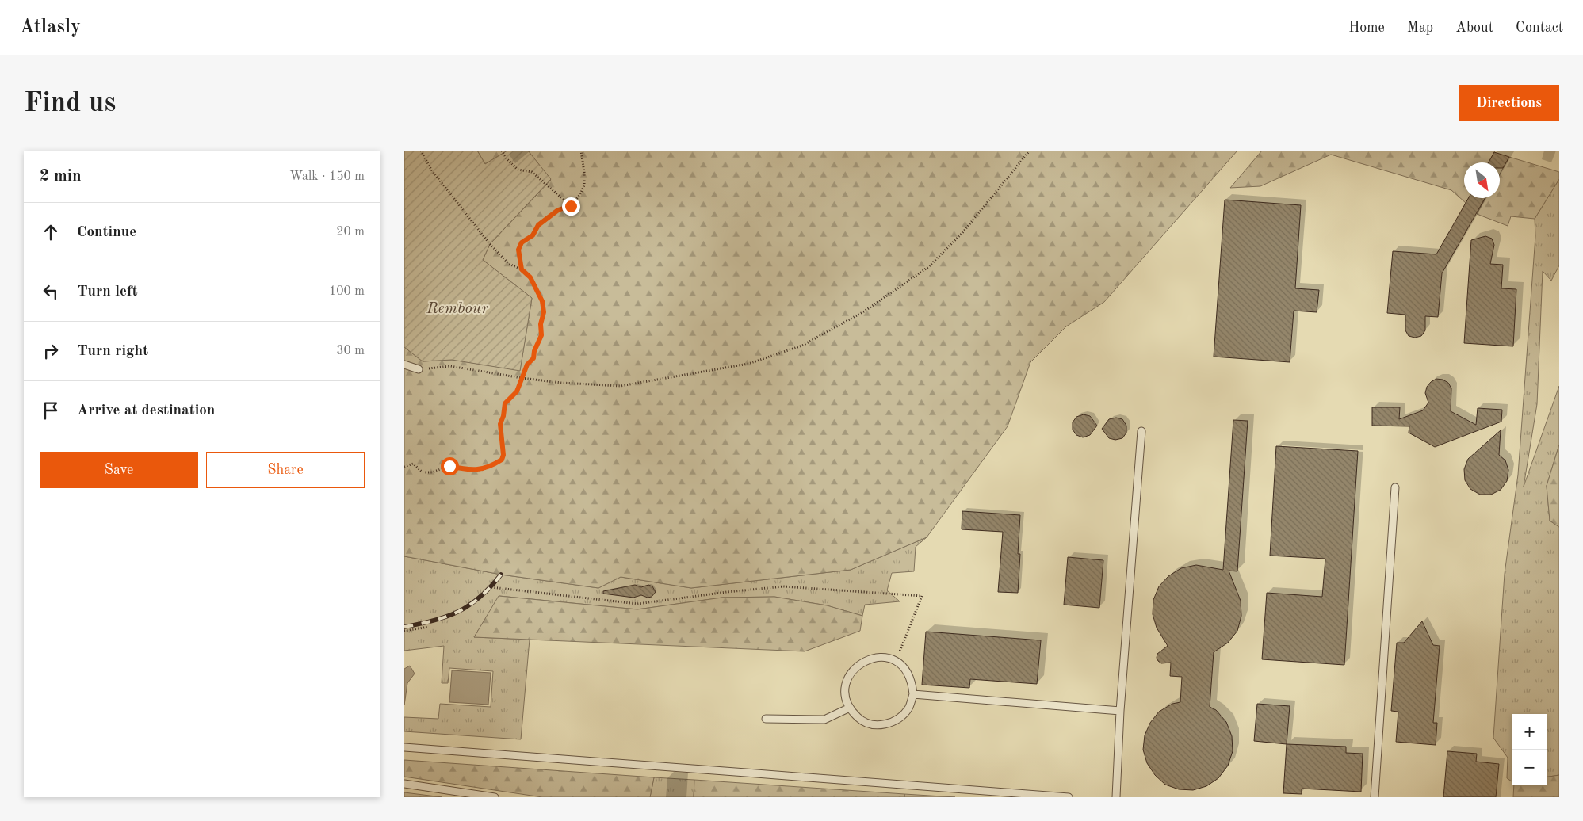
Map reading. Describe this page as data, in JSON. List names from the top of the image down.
{
  "parks": ["Rembour"],
  "north": "bottom right",
  "page": {
    "header": "Atlasly",
    "nav": [
      "Home",
      "Map",
      "About",
      "Contact"
    ],
    "buttons": [
      "Directions",
      ["Save", "Share"]
    ],
    "title": "Find us",
    "heading": ["2 min", "Walk · 150 m"],
    "list": [
      ["Continue", "20 m"],
      ["Turn left", "100 m"],
      ["Turn right", "30 m"],
      "Arrive at destination"
    ],
    "map_buttons": ["+", "−"]
  }
}
